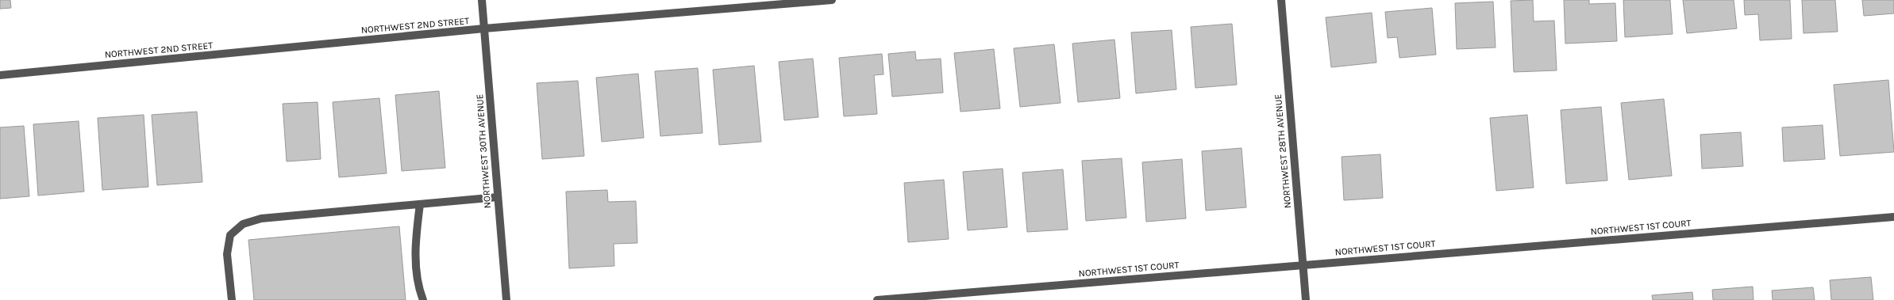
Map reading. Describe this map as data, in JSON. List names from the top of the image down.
{
  "streets": {
    "street": [
      "NORTHWEST 2ND STREET",
      "NORTHWEST 30TH AVENUE",
      "NORTHWEST 28TH AVENUE",
      "NORTHWEST 1ST COURT"
    ]
  },
  "crossings": [
    ["NORTHWEST 2ND STREET", "NORTHWEST 30TH AVENUE"],
    ["NORTHWEST 28TH AVENUE", "NORTHWEST 1ST COURT"]
  ]
}
